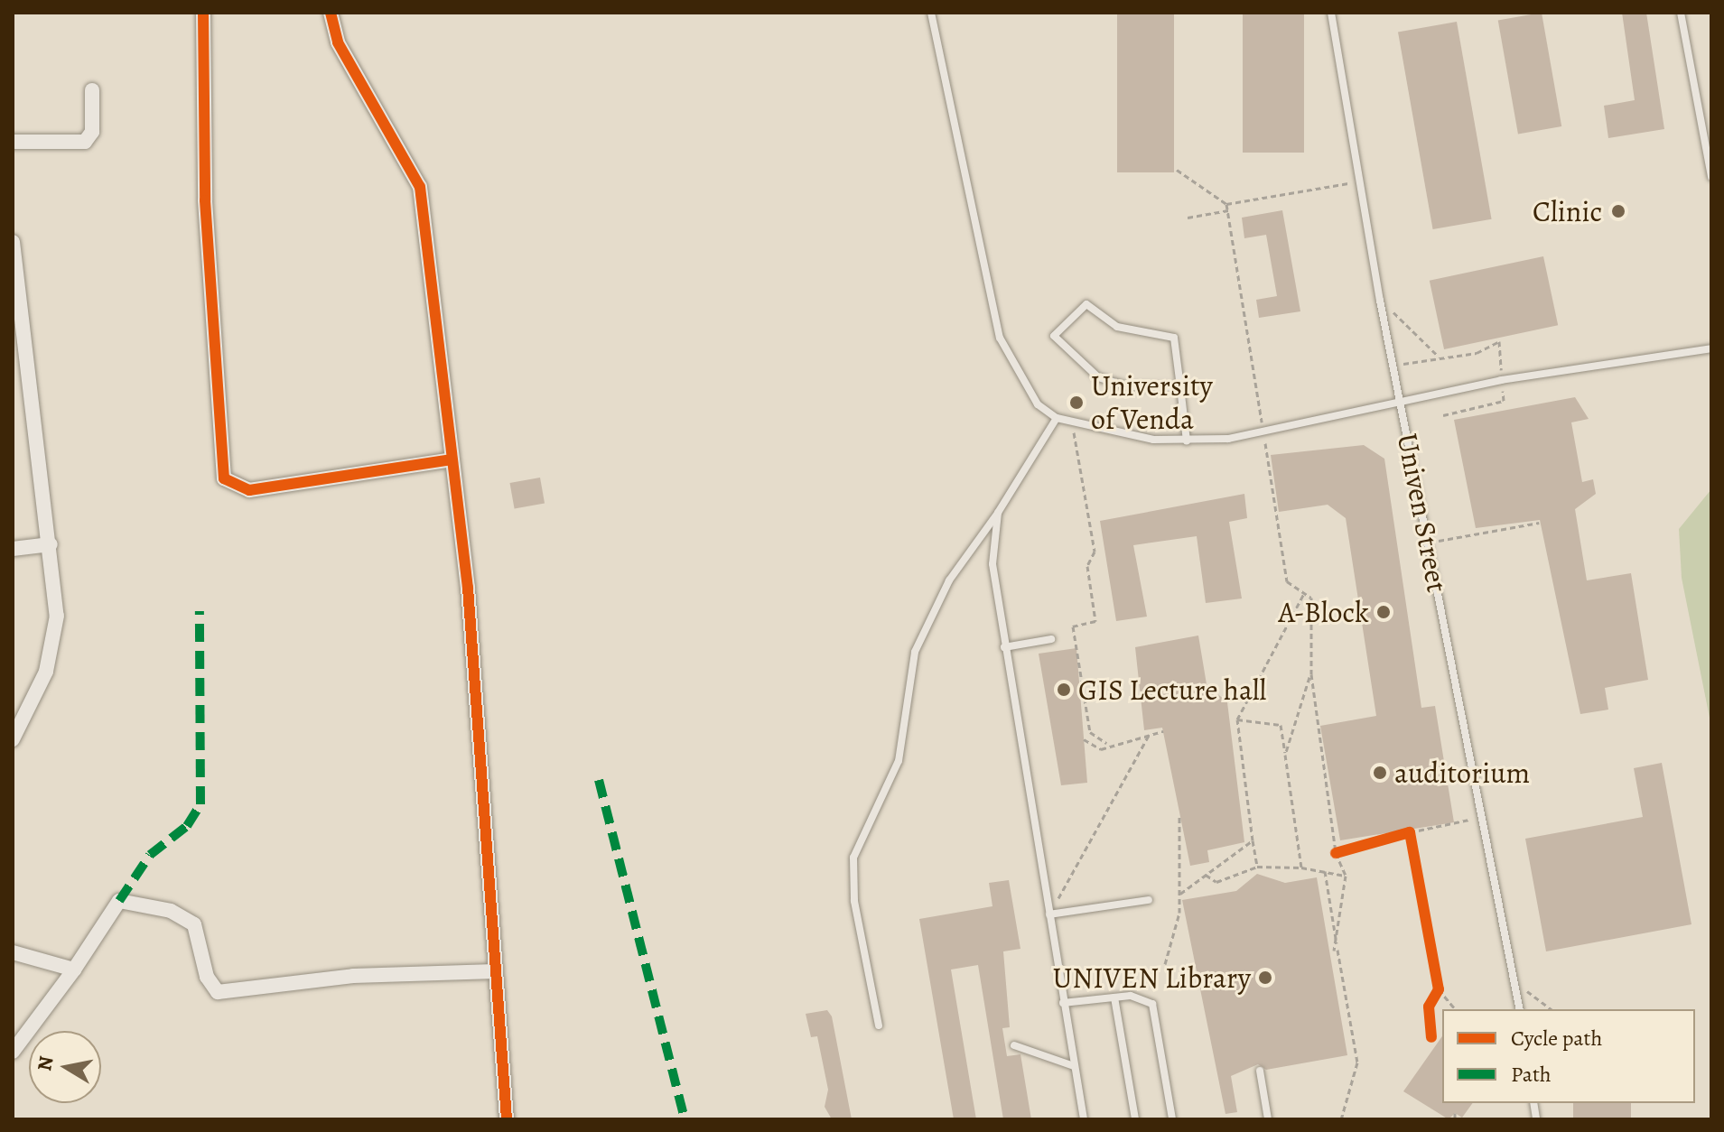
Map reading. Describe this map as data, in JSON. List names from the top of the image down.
{
  "streets": {
    "lane": ["Univen Street"]
  },
  "places": [
    "Clinic",
    "University of Venda",
    "A-Block",
    "GIS Lecture hall",
    "auditorium",
    "UNIVEN Library"
  ],
  "legend": ["Cycle path", "Path"],
  "north": "left"
}
